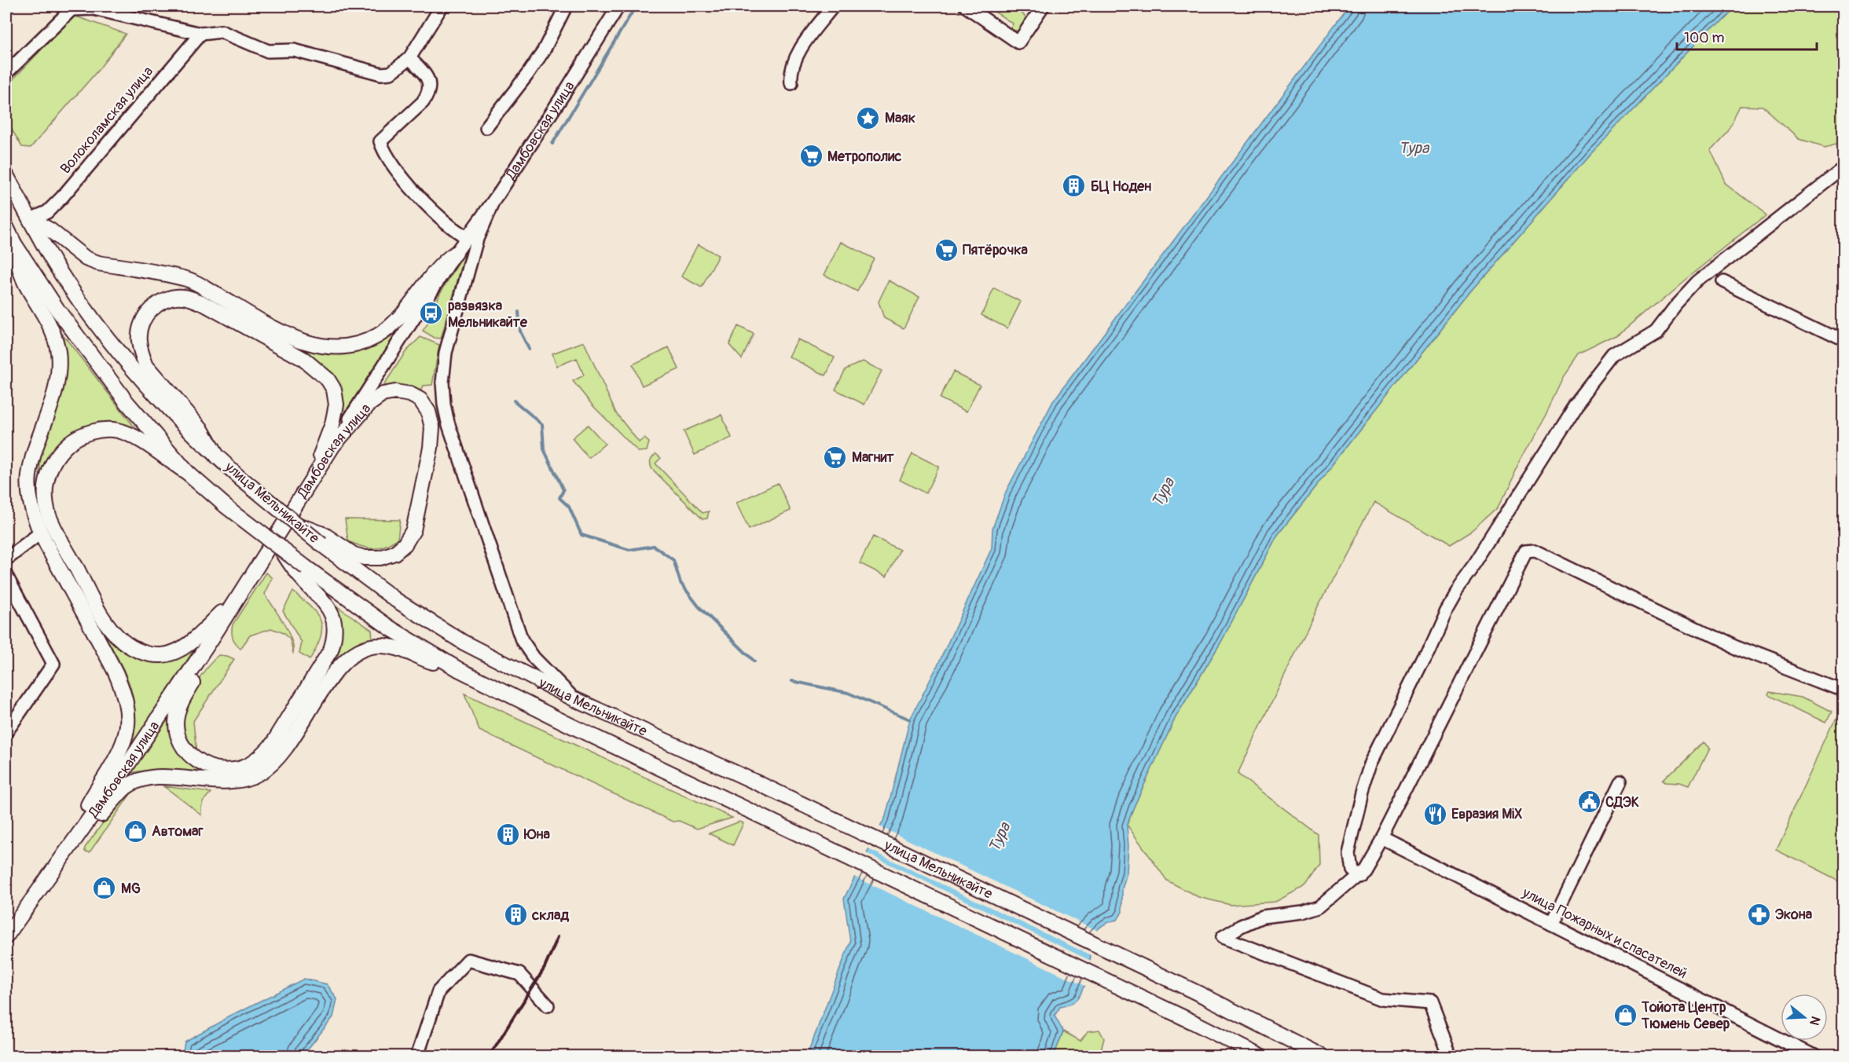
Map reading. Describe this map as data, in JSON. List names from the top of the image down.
{
  "streets": {
    "main road": ["Дамбовская улица", "улица Мельникайте"],
    "street": ["Волоколамская улица", "улица Пожарных и спасателей"]
  },
  "crossings": [
    ["Волоколамская улица", "улица Мельникайте"]
  ],
  "water": ["Тура"],
  "places": {
    "place": ["Маяк"],
    "supermarket": ["Метрополис", "Пятёрочка", "Магнит"],
    "building": ["БЦ Ноден", "Юна", "склад"],
    "bus stop": ["развязка Мельникайте"],
    "public building": ["СДЭК"],
    "restaurant": ["Евразия MiX"],
    "shop": ["Автомаг", "MG", "Тойота Центр Тюмень Север"],
    "pharmacy": ["Экона"]
  },
  "scale_bar": "100 m",
  "north": "right"
}
